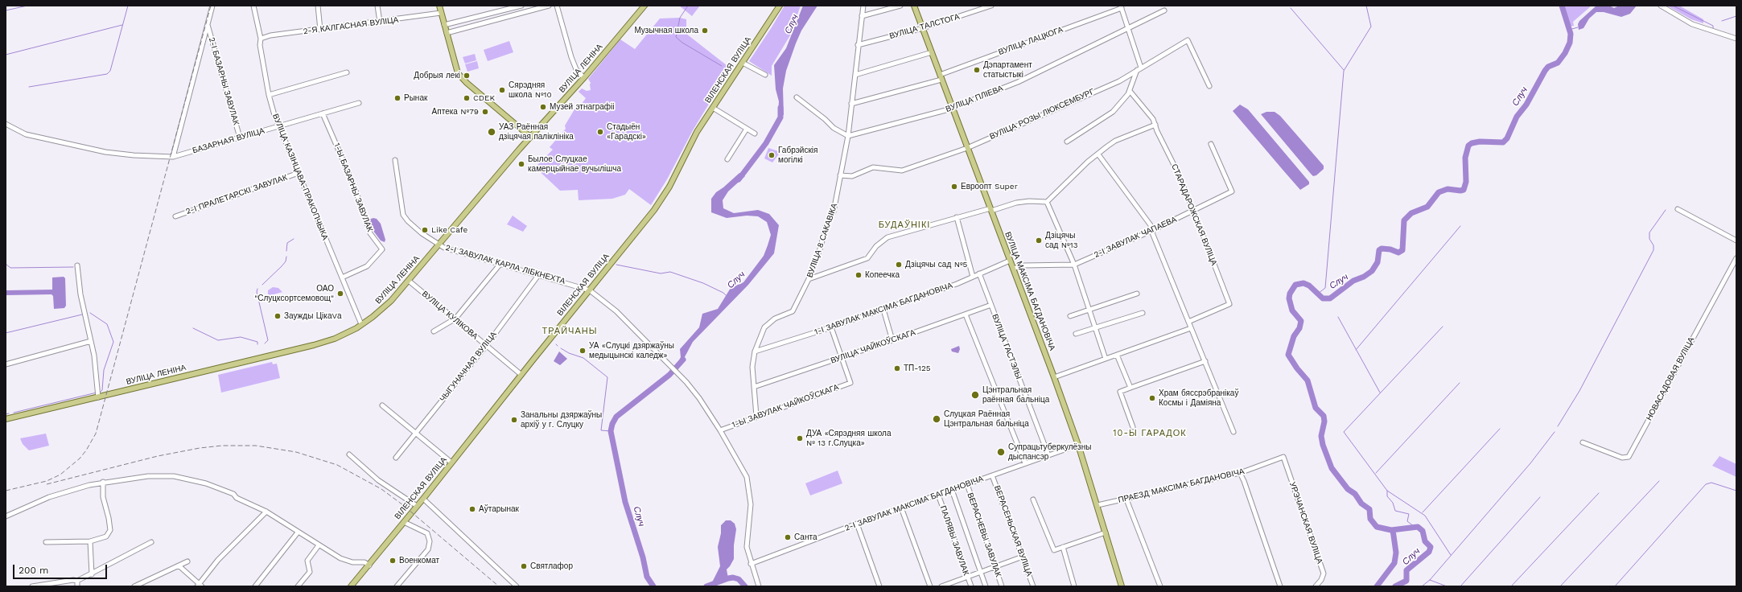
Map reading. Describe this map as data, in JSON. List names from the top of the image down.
{
  "streets": {
    "main road": ["ВУЛІЦА ЛЕНІНА", "ВІЛЕНСКАЯ ВУЛІЦА", "ВУЛІЦА МАКСІМА БАГДАНОВІЧА"],
    "street": [
      "2-Я КАЛГАСНАЯ ВУЛІЦА",
      "ВУЛІЦА ТАЛСТОГА",
      "ВУЛІЦА ЛАЦКОГА",
      "2-І БАЗАРНЫ ЗАВУЛАК",
      "ВУЛІЦА ПЛІЕВА",
      "ВУЛІЦА РОЗЫ ЛЮКСЕМБУРГ",
      "БАЗАРНАЯ ВУЛІЦА",
      "ВУЛІЦА КАЗІНЦАВА-ПРАКОПЧЫКА",
      "1-Ы БАЗАРНЫ ЗАВУЛАК",
      "2-І ПРАЛЕТАРСКІ ЗАВУЛАК",
      "СТАРАДАРОЖСКАЯ ВУЛІЦА",
      "2-І ЗАВУЛАК ЧАПАЕВА",
      "ВУЛІЦА 8 САКАВІКА",
      "2-І ЗАВУЛАК КАРЛА ЛІБКНЕХТА",
      "1-І ЗАВУЛАК МАКСІМА БАГДАНОВІЧА",
      "ВУЛІЦА КУЛІКОВА",
      "ВУЛІЦА ЧАЙКОЎСКАГА",
      "ВУЛІЦА ГАСТЭЛЫ",
      "ЧЫГУНАЧНАЯ ВУЛІЦА",
      "НОВАСАДОВАЯ ВУЛІЦА",
      "1-Ы ЗАВУЛАК ЧАЙКОЎСКАГА",
      "ПРАЕЗД МАКСІМА БАГДАНОВІЧА",
      "2-І ЗАВУЛАК МАКСІМА БАГДАНОВІЧА",
      "УРЭЧАНСКАЯ ВУЛІЦА",
      "ВЕРАСЕНЬСКАЯ ВУЛІЦА",
      "ВЕРАСНЕВЫ ЗАВУЛАК",
      "ПАЛЯВЫ ЗАВУЛАК"
    ]
  },
  "crossings": [
    ["2-Я КАЛГАСНАЯ ВУЛІЦА", "ВУЛІЦА КАЗІНЦАВА-ПРАКОПЧЫКА"],
    ["ВУЛІЦА ТАЛСТОГА", "ВУЛІЦА 8 САКАВІКА"],
    ["ВУЛІЦА ТАЛСТОГА", "ВУЛІЦА МАКСІМА БАГДАНОВІЧА"],
    ["ВУЛІЦА ЛАЦКОГА", "ВУЛІЦА МАКСІМА БАГДАНОВІЧА"],
    ["ВУЛІЦА ЛЕНІНА", "ВУЛІЦА КАЗІНЦАВА-ПРАКОПЧЫКА"],
    ["ВУЛІЦА ЛЕНІНА", "2-І ЗАВУЛАК КАРЛА ЛІБКНЕХТА"],
    ["ВУЛІЦА ЛЕНІНА", "ВУЛІЦА КУЛІКОВА"],
    ["ВІЛЕНСКАЯ ВУЛІЦА", "2-І ЗАВУЛАК КАРЛА ЛІБКНЕХТА"],
    ["ВІЛЕНСКАЯ ВУЛІЦА", "ВУЛІЦА КУЛІКОВА"],
    ["2-І БАЗАРНЫ ЗАВУЛАК", "БАЗАРНАЯ ВУЛІЦА"],
    ["ВУЛІЦА ПЛІЕВА", "ВУЛІЦА 8 САКАВІКА"],
    ["ВУЛІЦА ПЛІЕВА", "ВУЛІЦА МАКСІМА БАГДАНОВІЧА"],
    ["ВУЛІЦА РОЗЫ ЛЮКСЕМБУРГ", "ВУЛІЦА 8 САКАВІКА"],
    ["ВУЛІЦА РОЗЫ ЛЮКСЕМБУРГ", "ВУЛІЦА МАКСІМА БАГДАНОВІЧА"],
    ["БАЗАРНАЯ ВУЛІЦА", "ВУЛІЦА КАЗІНЦАВА-ПРАКОПЧЫКА"],
    ["БАЗАРНАЯ ВУЛІЦА", "1-Ы БАЗАРНЫ ЗАВУЛАК"],
    ["ВУЛІЦА КАЗІНЦАВА-ПРАКОПЧЫКА", "1-Ы БАЗАРНЫ ЗАВУЛАК"],
    ["ВУЛІЦА КАЗІНЦАВА-ПРАКОПЧЫКА", "2-І ПРАЛЕТАРСКІ ЗАВУЛАК"],
    ["СТАРАДАРОЖСКАЯ ВУЛІЦА", "2-І ЗАВУЛАК ЧАПАЕВА"],
    ["2-І ЗАВУЛАК ЧАПАЕВА", "ВУЛІЦА МАКСІМА БАГДАНОВІЧА"],
    ["ВУЛІЦА 8 САКАВІКА", "1-І ЗАВУЛАК МАКСІМА БАГДАНОВІЧА"],
    ["ВУЛІЦА 8 САКАВІКА", "ВУЛІЦА ЧАЙКОЎСКАГА"],
    ["ВУЛІЦА 8 САКАВІКА", "1-Ы ЗАВУЛАК ЧАЙКОЎСКАГА"],
    ["2-І ЗАВУЛАК КАРЛА ЛІБКНЕХТА", "ЧЫГУНАЧНАЯ ВУЛІЦА"],
    ["ВУЛІЦА МАКСІМА БАГДАНОВІЧА", "1-І ЗАВУЛАК МАКСІМА БАГДАНОВІЧА"],
    ["ВУЛІЦА МАКСІМА БАГДАНОВІЧА", "ПРАЕЗД МАКСІМА БАГДАНОВІЧА"],
    ["ВУЛІЦА МАКСІМА БАГДАНОВІЧА", "2-І ЗАВУЛАК МАКСІМА БАГДАНОВІЧА"],
    ["1-І ЗАВУЛАК МАКСІМА БАГДАНОВІЧА", "ВУЛІЦА ГАСТЭЛЫ"],
    ["ВУЛІЦА КУЛІКОВА", "ЧЫГУНАЧНАЯ ВУЛІЦА"],
    ["ВУЛІЦА ЧАЙКОЎСКАГА", "ВУЛІЦА ГАСТЭЛЫ"],
    ["ВУЛІЦА ЧАЙКОЎСКАГА", "1-Ы ЗАВУЛАК ЧАЙКОЎСКАГА"],
    ["ВУЛІЦА ГАСТЭЛЫ", "2-І ЗАВУЛАК МАКСІМА БАГДАНОВІЧА"],
    ["ПРАЕЗД МАКСІМА БАГДАНОВІЧА", "УРЭЧАНСКАЯ ВУЛІЦА"],
    ["2-І ЗАВУЛАК МАКСІМА БАГДАНОВІЧА", "ВЕРАСЕНЬСКАЯ ВУЛІЦА"],
    ["2-І ЗАВУЛАК МАКСІМА БАГДАНОВІЧА", "ВЕРАСНЕВЫ ЗАВУЛАК"],
    ["2-І ЗАВУЛАК МАКСІМА БАГДАНОВІЧА", "ПАЛЯВЫ ЗАВУЛАК"]
  ],
  "districts": ["БУДАЎНІКІ", "ТРАЙЧАНЫ", "10-Ы ГАРАДОК"],
  "water": ["Случ"],
  "places": [
    "Музычная школа",
    "Дэпартамент статыстыкі",
    "Добрыя лекі",
    "Сярэдняя школа №10",
    "Рынак",
    "CDEK",
    "Музей этнаграфіі",
    "Аптека №79",
    "УАЗ Раённая дзіцячая паліклініка",
    "Стадыён «Гарадскі»",
    "Габрэйскія могілкі",
    "Былое Слуцкае камерцыйнае вучылішча",
    "Евроопт Super",
    "Like Cafe",
    "Дзіцячы сад №13",
    "Дзіцячы сад №5",
    "Копеечка",
    "ОАО \"Слуцксортсемовощ\"",
    "Заужды ЦікаVа",
    "УА «Слуцкі дзяржаўны медыцынскі каледж»",
    "ТП-125",
    "Цэнтральная раённая бальніца",
    "Храм бяссрэбранікаў Космы і Даміяна",
    "Слуцкая Раённая Цэнтральная бальніца",
    "Занальны дзяржаўны архіў у г. Слуцку",
    "ДУА «Сярэдняя школа № 13 г.Слуцка»",
    "Супрацьтуберкулёзны дыспансэр",
    "Аўтарынак",
    "Санта",
    "Военкомат",
    "Святлафор"
  ],
  "scale_bar": "200 m"
}
